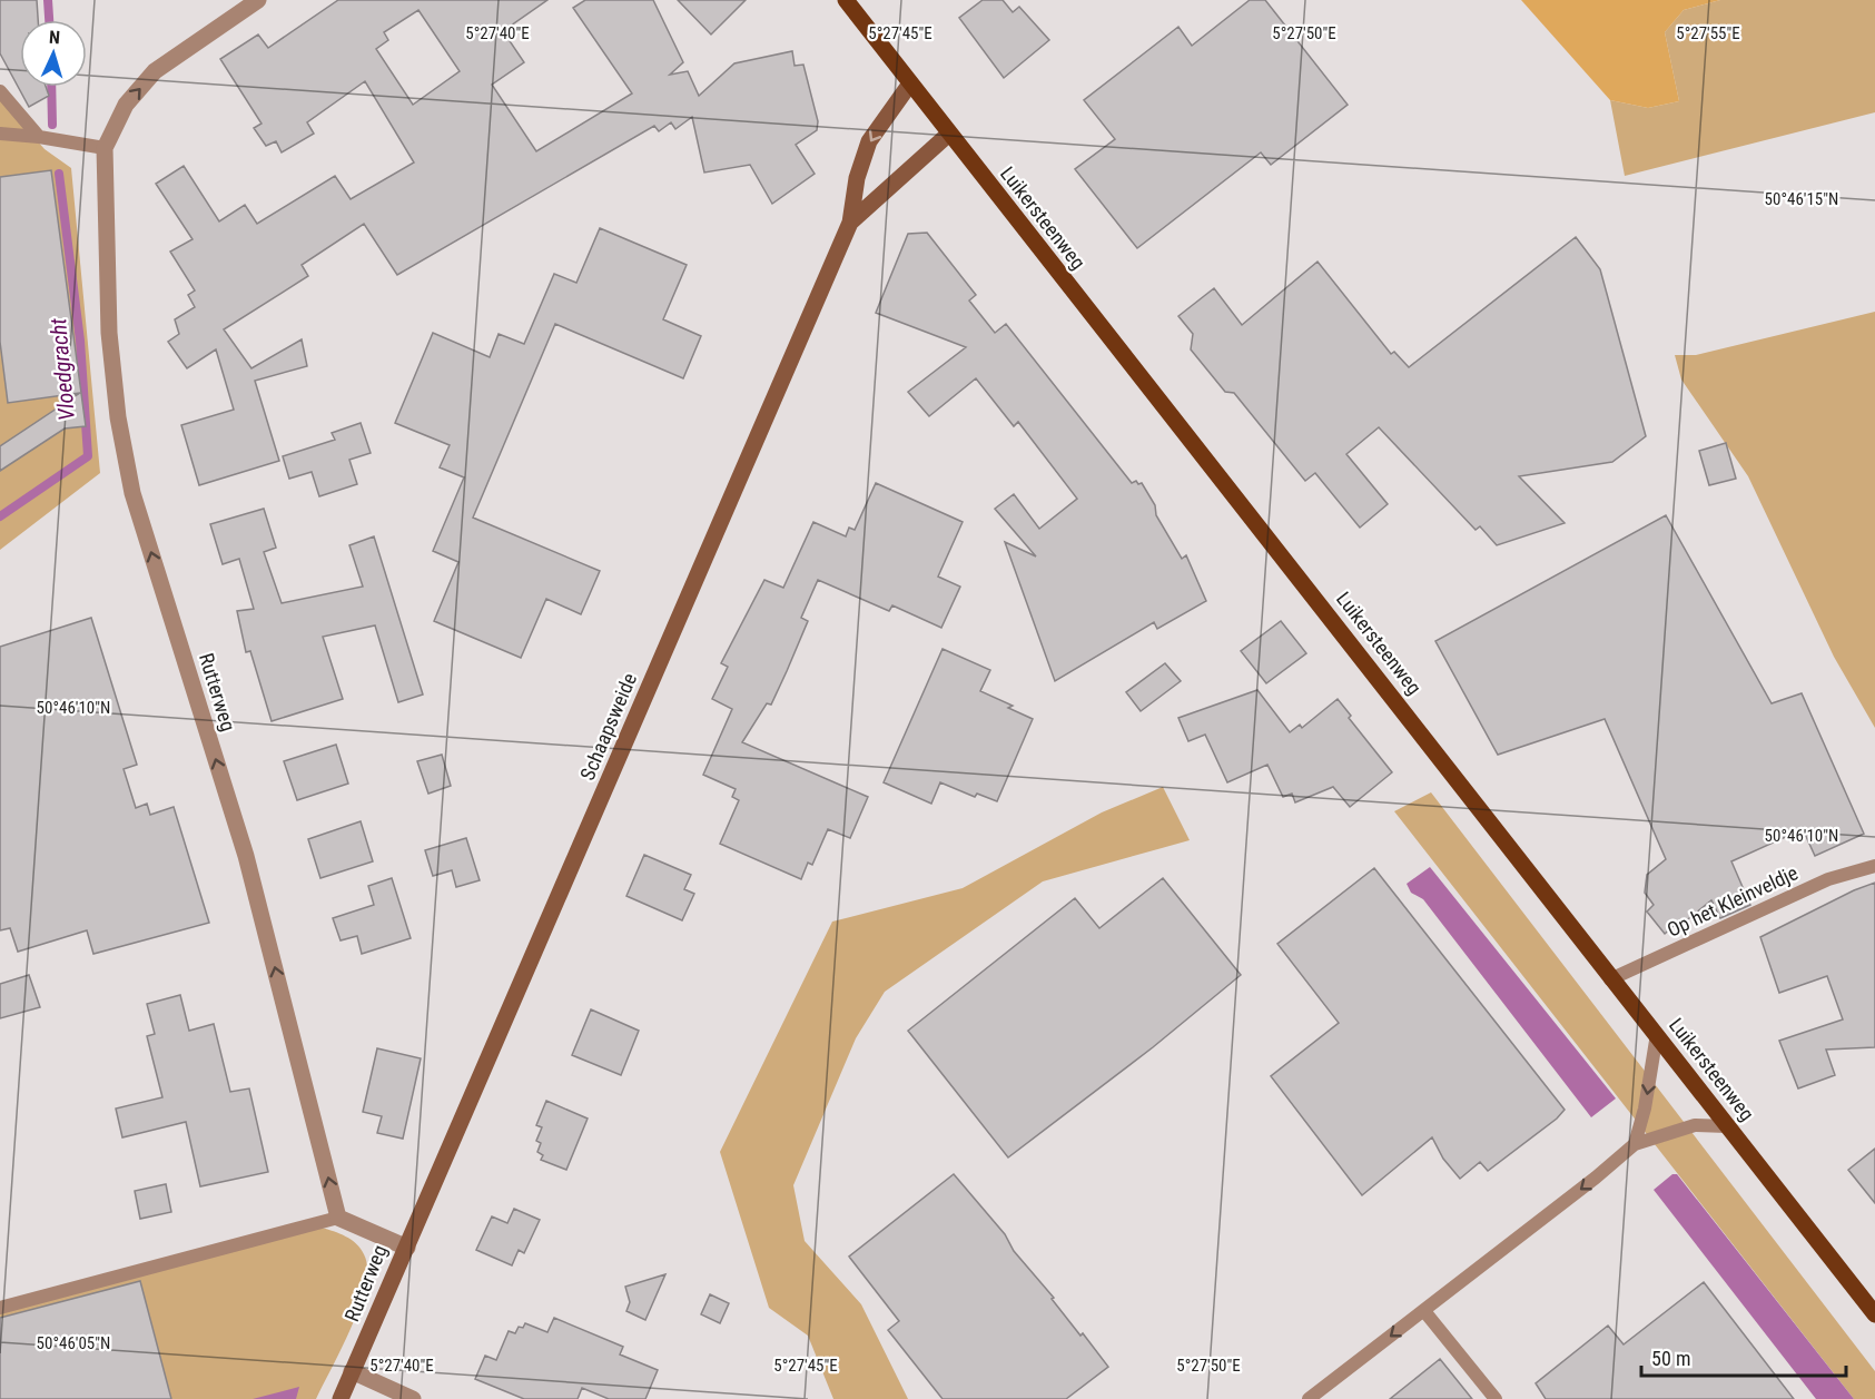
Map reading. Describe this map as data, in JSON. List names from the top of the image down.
{
  "streets": {
    "main road": ["Luikersteenweg"],
    "street": ["Rutterweg", "Schaapsweide"],
    "lane": ["Op het Kleinveldje"]
  },
  "crossings": [
    ["Luikersteenweg", "Schaapsweide"],
    ["Luikersteenweg", "Op het Kleinveldje"],
    ["Rutterweg", "Schaapsweide"]
  ],
  "one_way": ["Rutterweg"],
  "water": ["Vloedgracht"],
  "scale_bar": "50 m",
  "north": "top",
  "coordinates": [
    "5°27'40\"E",
    "5°27'45\"E",
    "5°27'50\"E",
    "5°27'55\"E",
    "50°46'15\"N",
    "50°46'10\"N",
    "50°46'05\"N"
  ]
}
